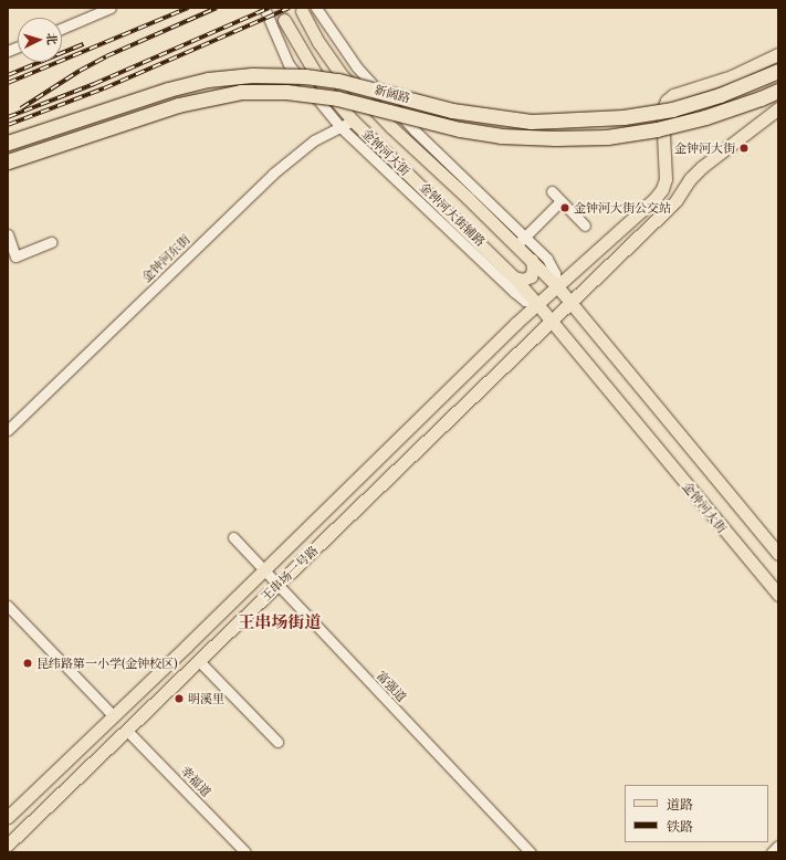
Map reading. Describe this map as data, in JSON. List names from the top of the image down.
{
  "streets": {
    "highway": ["新阔路"],
    "main road": ["金钟河大街", "王串场一号路"],
    "street": [
      "金钟河大街辅路",
      "金钟河东街",
      "富强道",
      "幸福道"
    ]
  },
  "crossings": [
    ["金钟河大街", "金钟河大街辅路"],
    ["金钟河大街", "金钟河东街"],
    ["金钟河大街", "王串场一号路"],
    ["金钟河大街辅路", "金钟河东街"],
    ["金钟河大街辅路", "王串场一号路"],
    ["王串场一号路", "富强道"],
    ["王串场一号路", "幸福道"]
  ],
  "districts": ["王串场街道"],
  "places": [
    "金钟河大街",
    "金钟河大街公交站",
    "昆纬路第一小学(金钟校区)",
    "明溪里"
  ],
  "legend": ["道路", "铁路"],
  "north": "right"
}
